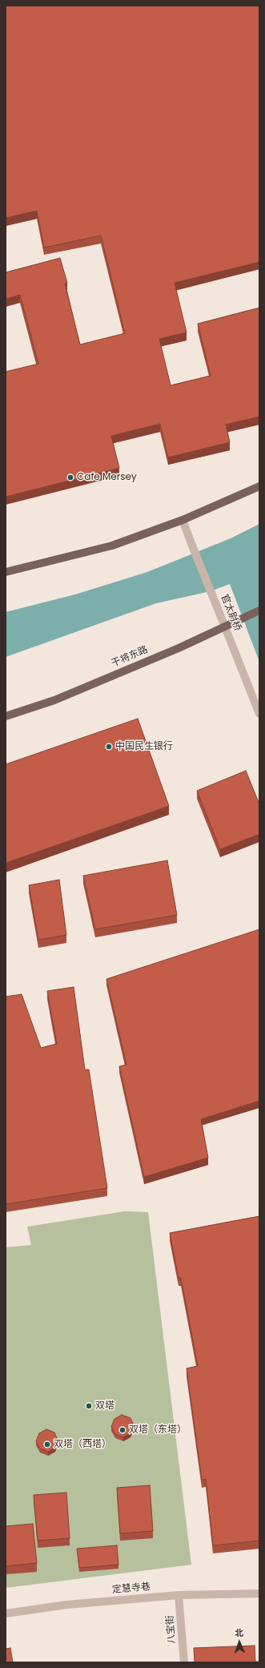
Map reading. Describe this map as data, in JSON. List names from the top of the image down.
{
  "streets": {
    "main road": ["干将东路"],
    "street": ["官太尉桥", "定慧寺巷", "八宝街"]
  },
  "crossings": [
    ["官太尉桥", "干将东路"],
    ["定慧寺巷", "八宝街"]
  ],
  "places": [
    "Cafe Mersey",
    "中国民生银行",
    "双塔",
    "双塔（东塔）",
    "双塔（西塔）"
  ],
  "north": "top"
}
